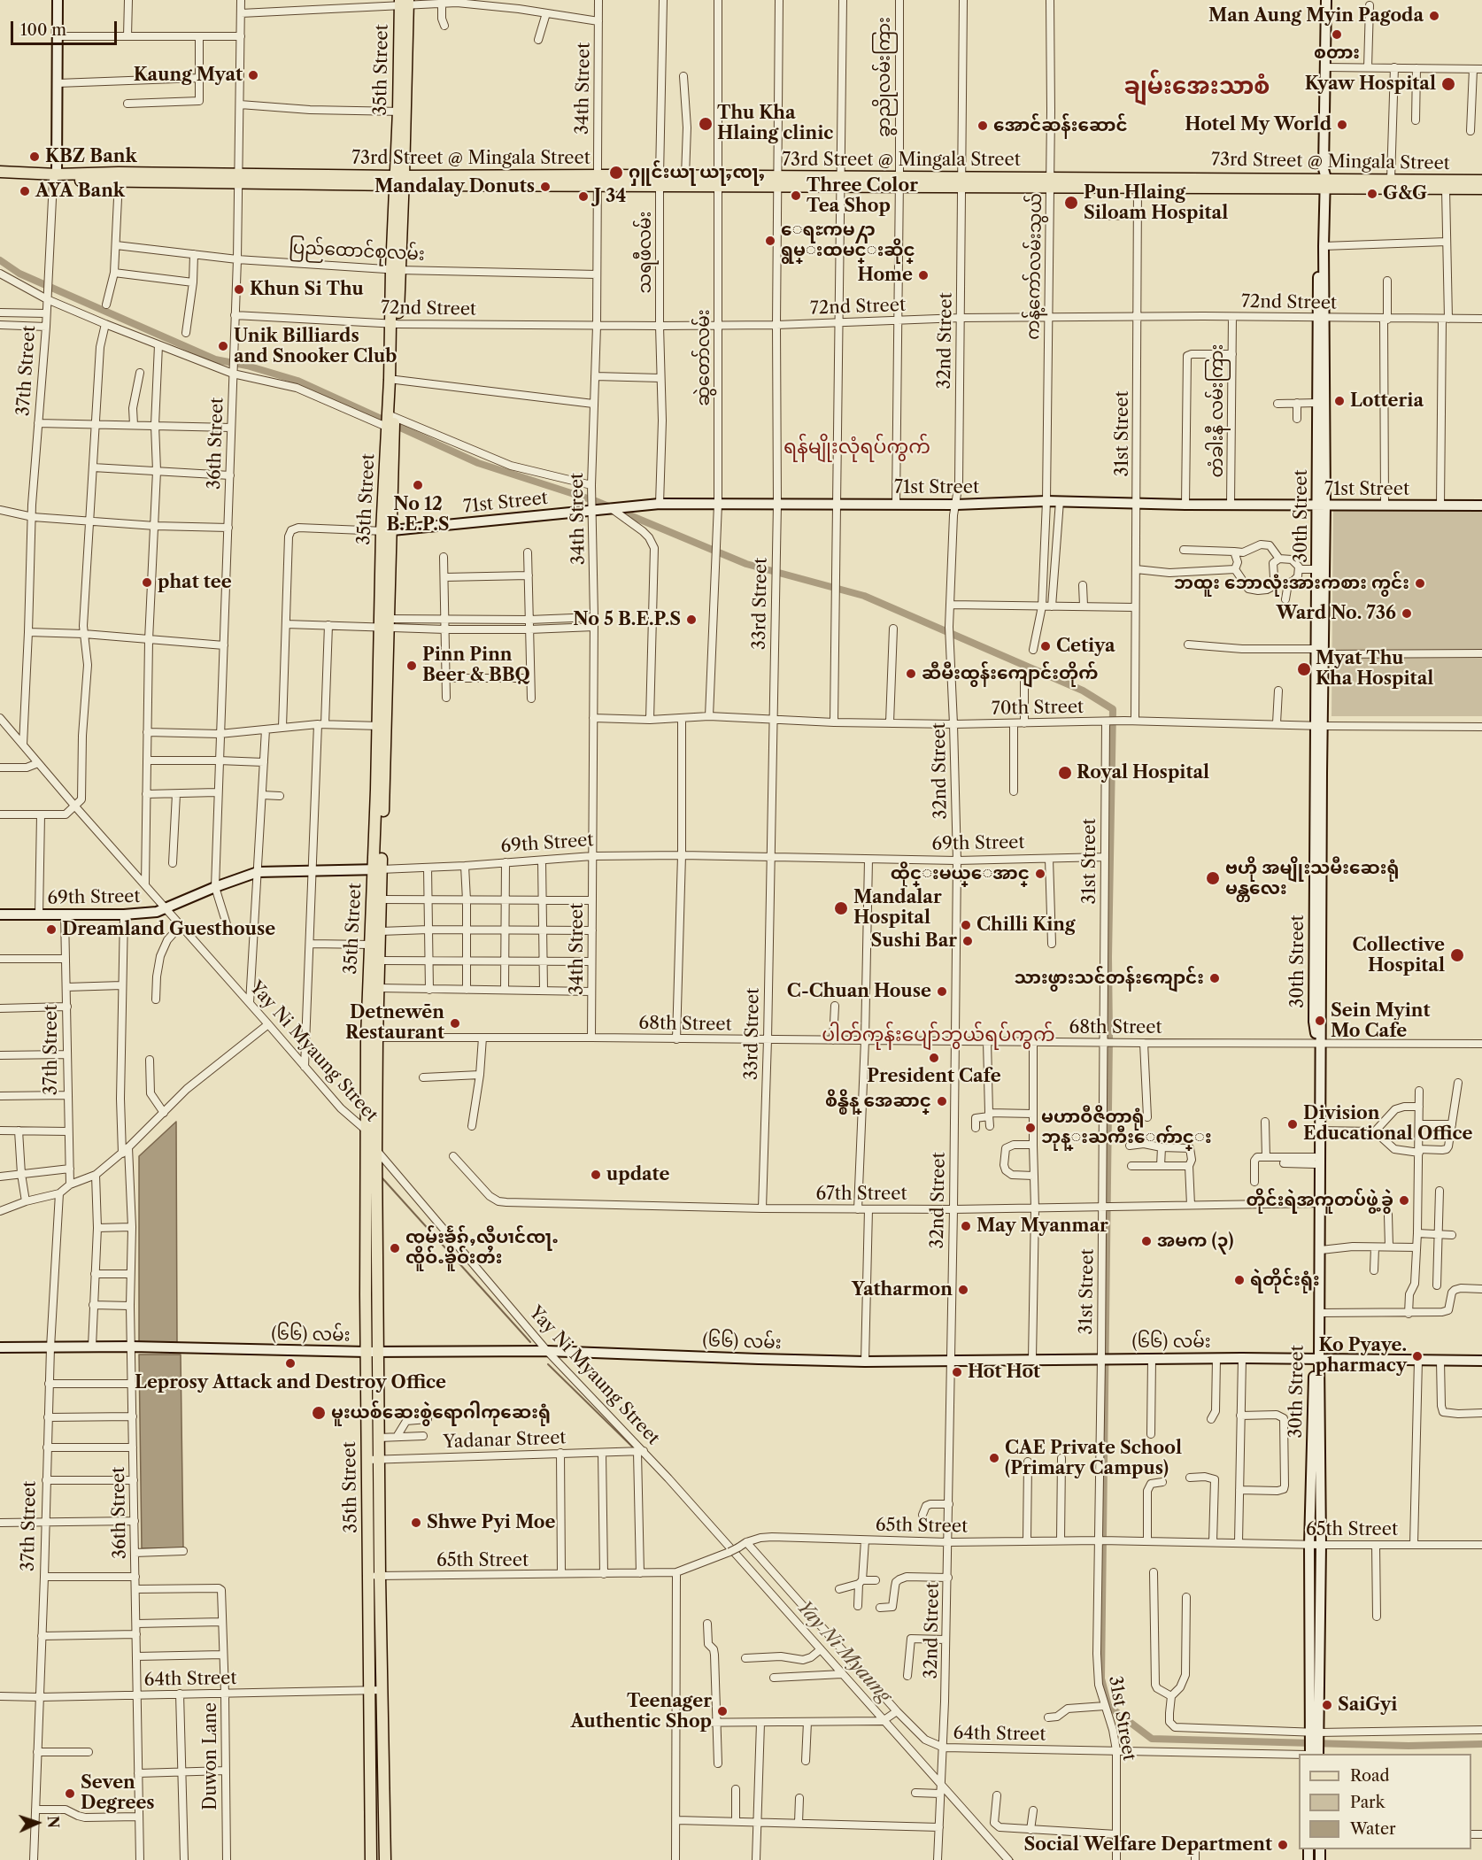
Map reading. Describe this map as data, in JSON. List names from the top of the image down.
{
  "streets": {
    "main road": [
      "35th Street",
      "73rd Street @ Mingala Street",
      "37th Street",
      "71st Street",
      "30th Street",
      "69th Street",
      "(၆၆) လမ်း"
    ],
    "street": [
      "ခွာညိုလမ်းကြား",
      "34th Street",
      "ပြည်ထောင်စုလမ်း",
      "သရဖီလမ်း",
      "ကန့်ကော်လမ်းသွယ်",
      "72nd Street",
      "32nd Street",
      "ဆွဲတော်လမ်း",
      "တံခါးနီ လမ်းကြား",
      "31st Street",
      "36th Street",
      "33rd Street",
      "70th Street",
      "68th Street",
      "Yay Ni Myaung Street",
      "67th Street",
      "Yadanar Street",
      "65th Street",
      "64th Street",
      "Duwon Lane"
    ]
  },
  "crossings": [
    ["35th Street", "73rd Street @ Mingala Street"],
    ["35th Street", "ပြည်ထောင်စုလမ်း"],
    ["35th Street", "72nd Street"],
    ["35th Street", "71st Street"],
    ["35th Street", "69th Street"],
    ["35th Street", "68th Street"],
    ["35th Street", "Yay Ni Myaung Street"],
    ["35th Street", "(၆၆) လမ်း"],
    ["35th Street", "Yadanar Street"],
    ["35th Street", "65th Street"],
    ["35th Street", "64th Street"],
    ["ခွာညိုလမ်းကြား", "73rd Street @ Mingala Street"],
    ["ခွာညိုလမ်းကြား", "72nd Street"],
    ["ခွာညိုလမ်းကြား", "71st Street"],
    ["34th Street", "73rd Street @ Mingala Street"],
    ["34th Street", "ပြည်ထောင်စုလမ်း"],
    ["34th Street", "72nd Street"],
    ["34th Street", "71st Street"],
    ["34th Street", "70th Street"],
    ["34th Street", "69th Street"],
    ["34th Street", "68th Street"],
    ["73rd Street @ Mingala Street", "သရဖီလမ်း"],
    ["73rd Street @ Mingala Street", "ကန့်ကော်လမ်းသွယ်"],
    ["73rd Street @ Mingala Street", "32nd Street"],
    ["73rd Street @ Mingala Street", "ဆွဲတော်လမ်း"],
    ["73rd Street @ Mingala Street", "37th Street"],
    ["73rd Street @ Mingala Street", "31st Street"],
    ["73rd Street @ Mingala Street", "36th Street"],
    ["73rd Street @ Mingala Street", "30th Street"],
    ["73rd Street @ Mingala Street", "33rd Street"],
    ["ပြည်ထောင်စုလမ်း", "36th Street"],
    ["သရဖီလမ်း", "72nd Street"],
    ["သရဖီလမ်း", "71st Street"],
    ["ကန့်ကော်လမ်းသွယ်", "72nd Street"],
    ["ကန့်ကော်လမ်းသွယ်", "71st Street"],
    ["72nd Street", "32nd Street"],
    ["72nd Street", "ဆွဲတော်လမ်း"],
    ["72nd Street", "တံခါးနီ လမ်းကြား"],
    ["72nd Street", "31st Street"],
    ["72nd Street", "36th Street"],
    ["72nd Street", "30th Street"],
    ["72nd Street", "33rd Street"],
    ["32nd Street", "71st Street"],
    ["32nd Street", "70th Street"],
    ["32nd Street", "69th Street"],
    ["32nd Street", "68th Street"],
    ["32nd Street", "Yay Ni Myaung Street"],
    ["32nd Street", "67th Street"],
    ["32nd Street", "(၆၆) လမ်း"],
    ["32nd Street", "65th Street"],
    ["32nd Street", "64th Street"],
    ["ဆွဲတော်လမ်း", "71st Street"],
    ["ဆွဲတော်လမ်း", "70th Street"],
    ["37th Street", "69th Street"],
    ["37th Street", "Yay Ni Myaung Street"],
    ["37th Street", "(၆၆) လမ်း"],
    ["37th Street", "64th Street"],
    ["တံခါးနီ လမ်းကြား", "71st Street"],
    ["31st Street", "71st Street"],
    ["31st Street", "70th Street"],
    ["31st Street", "69th Street"],
    ["31st Street", "68th Street"],
    ["31st Street", "67th Street"],
    ["31st Street", "(၆၆) လမ်း"],
    ["31st Street", "65th Street"],
    ["31st Street", "64th Street"],
    ["36th Street", "69th Street"],
    ["36th Street", "(၆၆) လမ်း"],
    ["36th Street", "64th Street"],
    ["36th Street", "Duwon Lane"],
    ["71st Street", "30th Street"],
    ["71st Street", "33rd Street"],
    ["30th Street", "70th Street"],
    ["30th Street", "68th Street"],
    ["30th Street", "67th Street"],
    ["30th Street", "(၆၆) လမ်း"],
    ["30th Street", "65th Street"],
    ["30th Street", "64th Street"],
    ["33rd Street", "70th Street"],
    ["33rd Street", "69th Street"],
    ["33rd Street", "68th Street"],
    ["33rd Street", "67th Street"],
    ["69th Street", "Yay Ni Myaung Street"],
    ["Yay Ni Myaung Street", "(၆၆) လမ်း"],
    ["Yay Ni Myaung Street", "Yadanar Street"],
    ["Yay Ni Myaung Street", "64th Street"],
    ["64th Street", "Duwon Lane"]
  ],
  "districts": ["ချမ်းအေးသာစံ", "ရန်မျိုးလုံရပ်ကွက်", "ပါတ်ကုန်းပျော်ဘွယ်ရပ်ကွက်"],
  "water": ["Yay Ni Myaung"],
  "places": [
    "Man Aung Myin Pagoda",
    "စတား",
    "Kaung Myat",
    "Kyaw Hospital",
    "Thu Kha Hlaing clinic",
    "Hotel My World",
    "အောင်ဆန်းဆောင်",
    "KBZ Bank",
    "ႁူင်းယႃ ယႃႇၸႃႇ",
    "Mandalay Donuts",
    "AYA Bank",
    "G&G",
    "Three Color Tea Shop",
    "J 34",
    "Pun Hlaing Siloam Hospital",
    "ေရႊကမ႓ာ ရွမ္းထမင္းဆိုင္",
    "Home",
    "Khun Si Thu",
    "Unik Billiards and Snooker Club",
    "Lotteria",
    "No 12 B.E.P.S",
    "phat tee",
    "ဘထူး ဘောလုံးအားကစား ကွင်း",
    "Ward No. 736",
    "No 5 B.E.P.S",
    "Cetiya",
    "Pinn Pinn Beer & BBQ",
    "Myat Thu Kha Hospital",
    "ဆီမီးထွန်းကျောင်းတိုက်",
    "Royal Hospital",
    "ထိုင္းမယ္ေအာင္",
    "ဗဟို အမျိုးသမီးဆေးရုံ မန္တလေး",
    "Mandalar Hospital",
    "Chilli King",
    "Dreamland Guesthouse",
    "Sushi Bar",
    "Collective Hospital",
    "သားဖွားသင်တန်းကျောင်း",
    "C-Chuan House",
    "Sein Myint Mo Cafe",
    "Detnewēn Restaurant",
    "President Cafe",
    "စိန္စိန္ အေဆာင္",
    "Division Educational Office",
    "မဟာဝီဇိတာရုံ ဘုန္းႀကီးေက်ာင္း",
    "update",
    "တိုင်းရဲအကူတပ်ဖွဲ့ခွဲ",
    "May Myanmar",
    "အမက (၃)",
    "ၸုမ်းၶႅၵ်ႇလီပၢင်ၸႃႉ ၸိူဝ်ႉၶိူဝ်းတႆး",
    "ရဲတိုင်းရုံး",
    "Yatharmon",
    "Ko Pyaye. pharmacy",
    "Leprosy Attack and Destroy Office",
    "Hot Hot",
    "မူးယစ်ဆေးစွဲရောဂါကုဆေးရုံ",
    "CAE Private School (Primary Campus)",
    "Shwe Pyi Moe",
    "SaiGyi",
    "Teenager Authentic Shop",
    "Seven Degrees",
    "Social Welfare Department"
  ],
  "legend": ["Road", "Park", "Water"],
  "scale_bar": "100 m",
  "north": "right"
}
